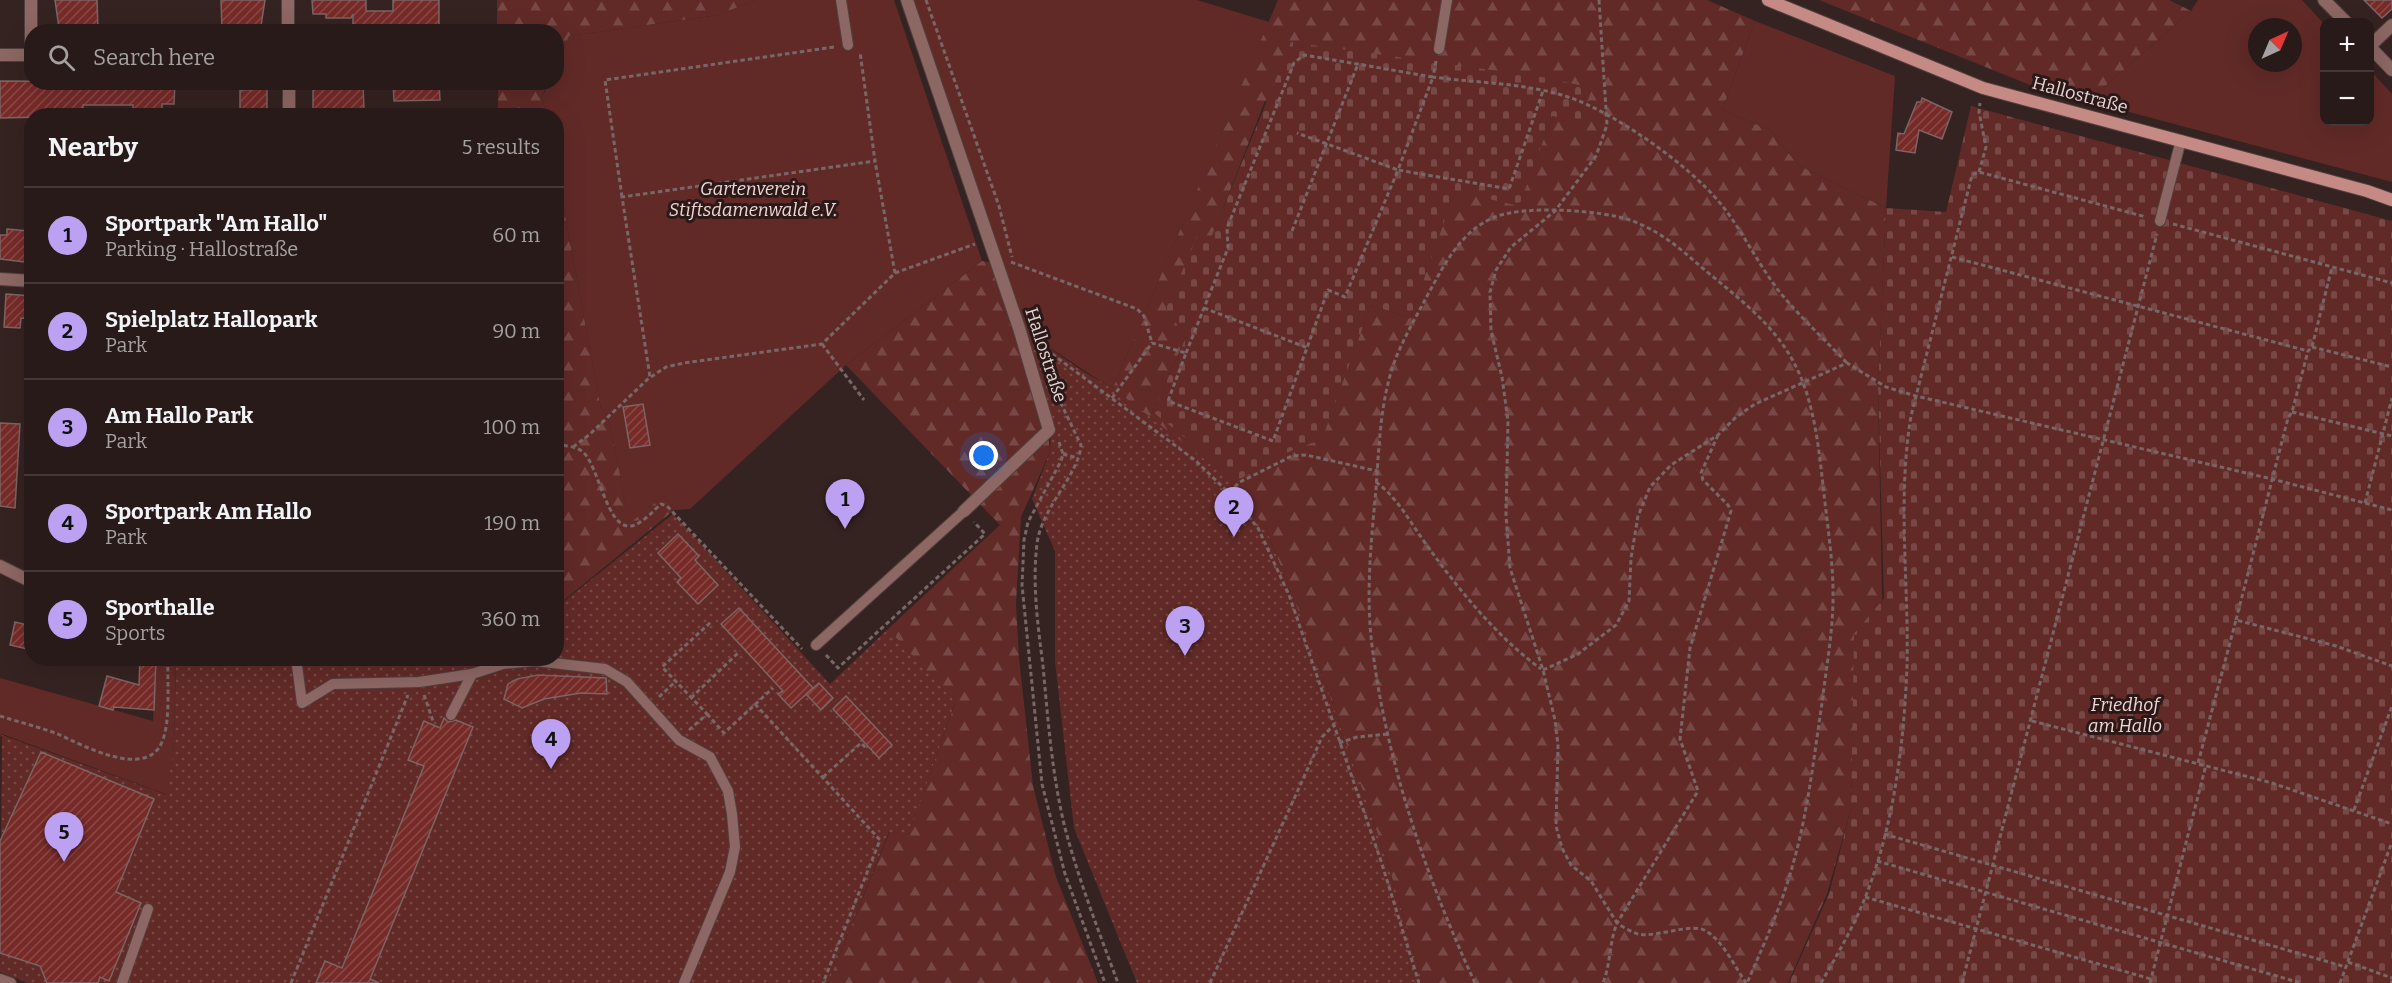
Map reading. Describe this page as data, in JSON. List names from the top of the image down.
{
  "streets": {
    "main road": ["Hallostraße"]
  },
  "parks": ["Gartenverein Stiftsdamenwald e.V.", "Friedhof am Hallo"],
  "north": "top right",
  "page": {
    "map_buttons": ["+", "−"],
    "search": "Search here",
    "heading": ["Nearby", "5 results"],
    "list": [
      {
        "mark": "1",
        "name": "Sportpark \"Am Hallo\"",
        "note": "Parking · Hallostraße",
        "value": "60 m"
      },
      {
        "mark": "2",
        "name": "Spielplatz Hallopark",
        "note": "Park",
        "value": "90 m"
      },
      {
        "mark": "3",
        "name": "Am Hallo Park",
        "note": "Park",
        "value": "100 m"
      },
      {
        "mark": "4",
        "name": "Sportpark Am Hallo",
        "note": "Park",
        "value": "190 m"
      },
      {
        "mark": "5",
        "name": "Sporthalle",
        "note": "Sports",
        "value": "360 m"
      }
    ],
    "pins": [
      "1",
      "2",
      "3",
      "4",
      "5"
    ]
  }
}
